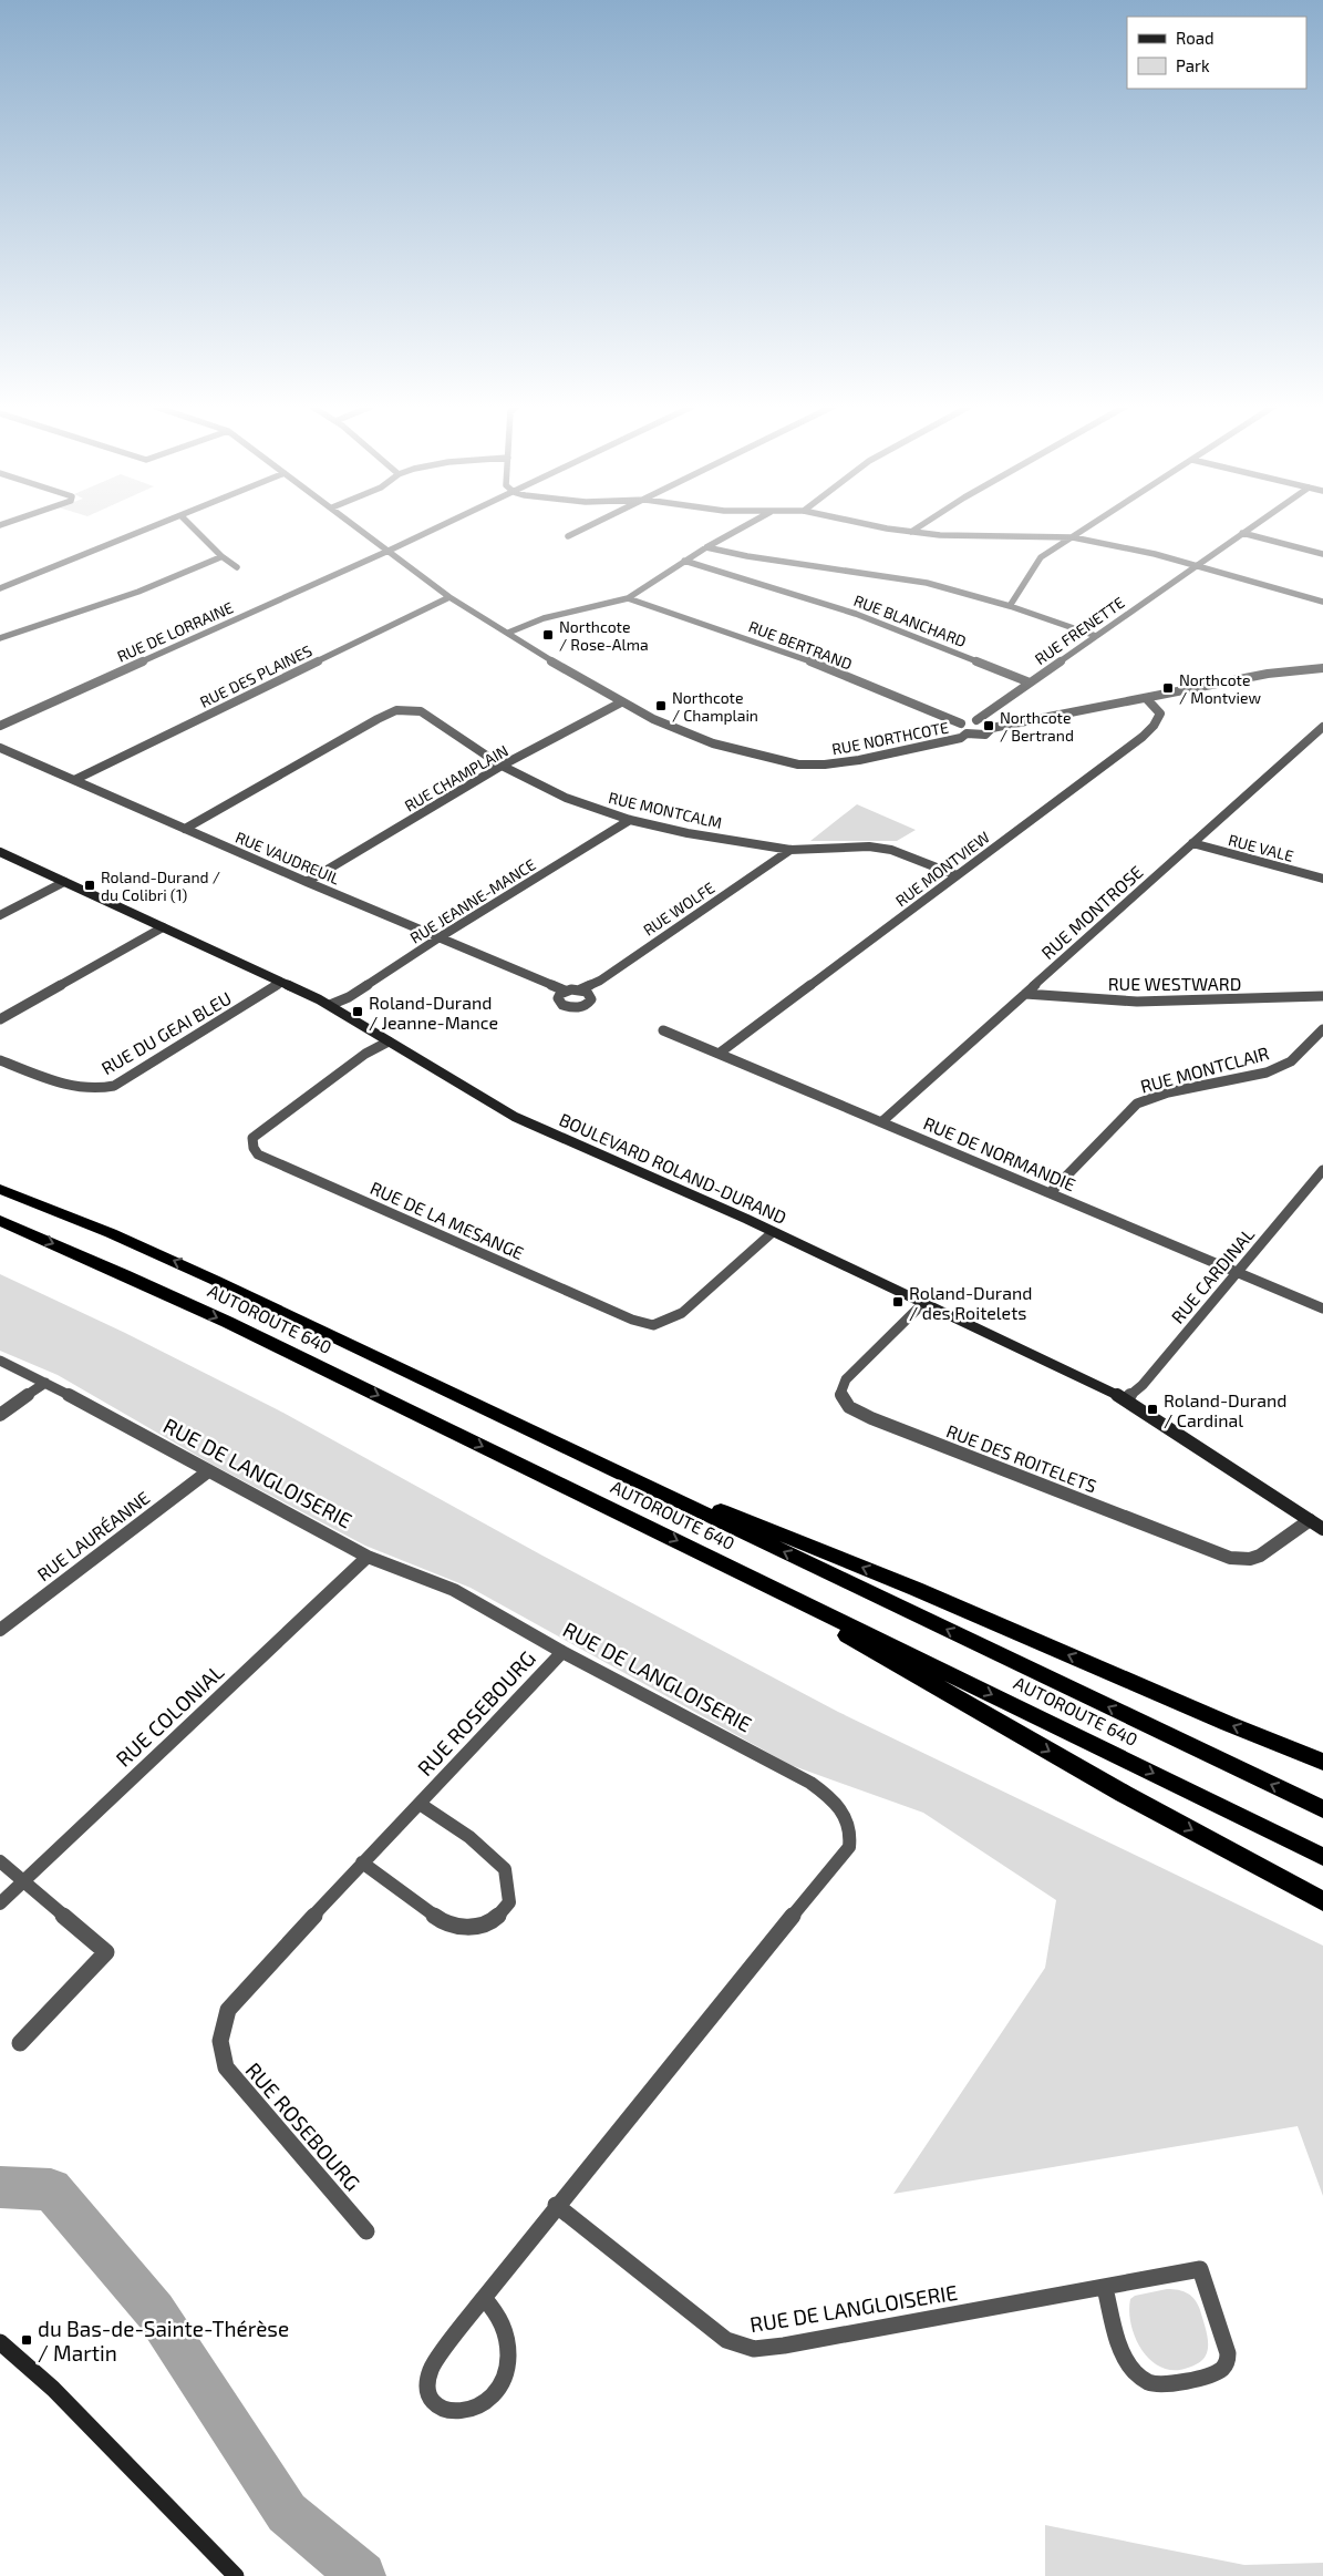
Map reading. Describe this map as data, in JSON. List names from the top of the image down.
{
  "streets": {
    "highway": ["AUTOROUTE 640"],
    "street": [
      "RUE BLANCHARD",
      "RUE FRENETTE",
      "RUE DE LORRAINE",
      "RUE BERTRAND",
      "RUE DES PLAINES",
      "RUE NORTHCOTE",
      "RUE CHAMPLAIN",
      "RUE MONTCALM",
      "RUE VALE",
      "RUE VAUDREUIL",
      "RUE MONTVIEW",
      "RUE JEANNE-MANCE",
      "RUE WOLFE",
      "RUE MONTROSE",
      "RUE WESTWARD",
      "RUE DU GEAI BLEU",
      "RUE MONTCLAIR",
      "RUE DE NORMANDIE",
      "BOULEVARD ROLAND-DURAND",
      "RUE DE LA MESANGE",
      "RUE CARDINAL",
      "RUE DES ROITELETS",
      "RUE DE LANGLOISERIE",
      "RUE LAURÉANNE",
      "RUE ROSEBOURG",
      "RUE COLONIAL"
    ]
  },
  "crossings": [
    ["RUE BLANCHARD", "RUE FRENETTE"],
    ["RUE FRENETTE", "RUE BERTRAND"],
    ["RUE DE LORRAINE", "RUE NORTHCOTE"],
    ["RUE DES PLAINES", "RUE NORTHCOTE"],
    ["RUE DES PLAINES", "RUE VAUDREUIL"],
    ["RUE NORTHCOTE", "RUE CHAMPLAIN"],
    ["RUE NORTHCOTE", "RUE MONTVIEW"],
    ["RUE CHAMPLAIN", "RUE MONTCALM"],
    ["RUE CHAMPLAIN", "RUE VAUDREUIL"],
    ["RUE MONTCALM", "RUE VAUDREUIL"],
    ["RUE MONTCALM", "RUE MONTVIEW"],
    ["RUE MONTCALM", "RUE JEANNE-MANCE"],
    ["RUE MONTCALM", "RUE WOLFE"],
    ["RUE VALE", "RUE MONTROSE"],
    ["RUE VAUDREUIL", "RUE JEANNE-MANCE"],
    ["RUE VAUDREUIL", "RUE WOLFE"],
    ["RUE MONTVIEW", "RUE DE NORMANDIE"],
    ["RUE JEANNE-MANCE", "BOULEVARD ROLAND-DURAND"],
    ["RUE MONTROSE", "RUE WESTWARD"],
    ["RUE MONTROSE", "RUE DE NORMANDIE"],
    ["RUE DU GEAI BLEU", "BOULEVARD ROLAND-DURAND"],
    ["RUE MONTCLAIR", "RUE DE NORMANDIE"],
    ["RUE DE NORMANDIE", "RUE CARDINAL"],
    ["BOULEVARD ROLAND-DURAND", "RUE DE LA MESANGE"],
    ["BOULEVARD ROLAND-DURAND", "RUE CARDINAL"],
    ["BOULEVARD ROLAND-DURAND", "RUE DES ROITELETS"],
    ["RUE DE LANGLOISERIE", "RUE LAURÉANNE"],
    ["RUE DE LANGLOISERIE", "RUE ROSEBOURG"],
    ["RUE DE LANGLOISERIE", "RUE COLONIAL"]
  ],
  "places": {
    "transit": [
      "Northcote / Rose-Alma",
      "Northcote / Montview",
      "Northcote / Champlain",
      "Northcote / Bertrand",
      "Roland-Durand / du Colibri (1)",
      "Roland-Durand / Jeanne-Mance",
      "Roland-Durand / des Roitelets",
      "Roland-Durand / Cardinal",
      "du Bas-de-Sainte-Thérèse / Martin"
    ]
  },
  "legend": ["Road", "Park"]
}
